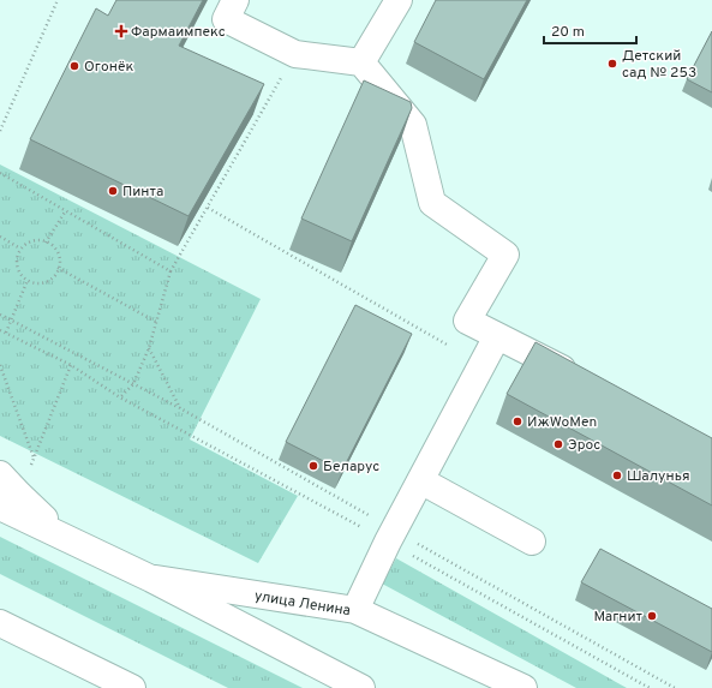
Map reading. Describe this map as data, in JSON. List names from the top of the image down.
{
  "streets": {
    "main road": ["улица Ленина"]
  },
  "places": {
    "health": ["Фармаимпекс"],
    "other": [
      "Детский сад № 253",
      "Огонёк",
      "Пинта",
      "ИжWoMen",
      "Эрос",
      "Беларус",
      "Шалунья",
      "Магнит"
    ]
  },
  "scale_bar": "20 m"
}
